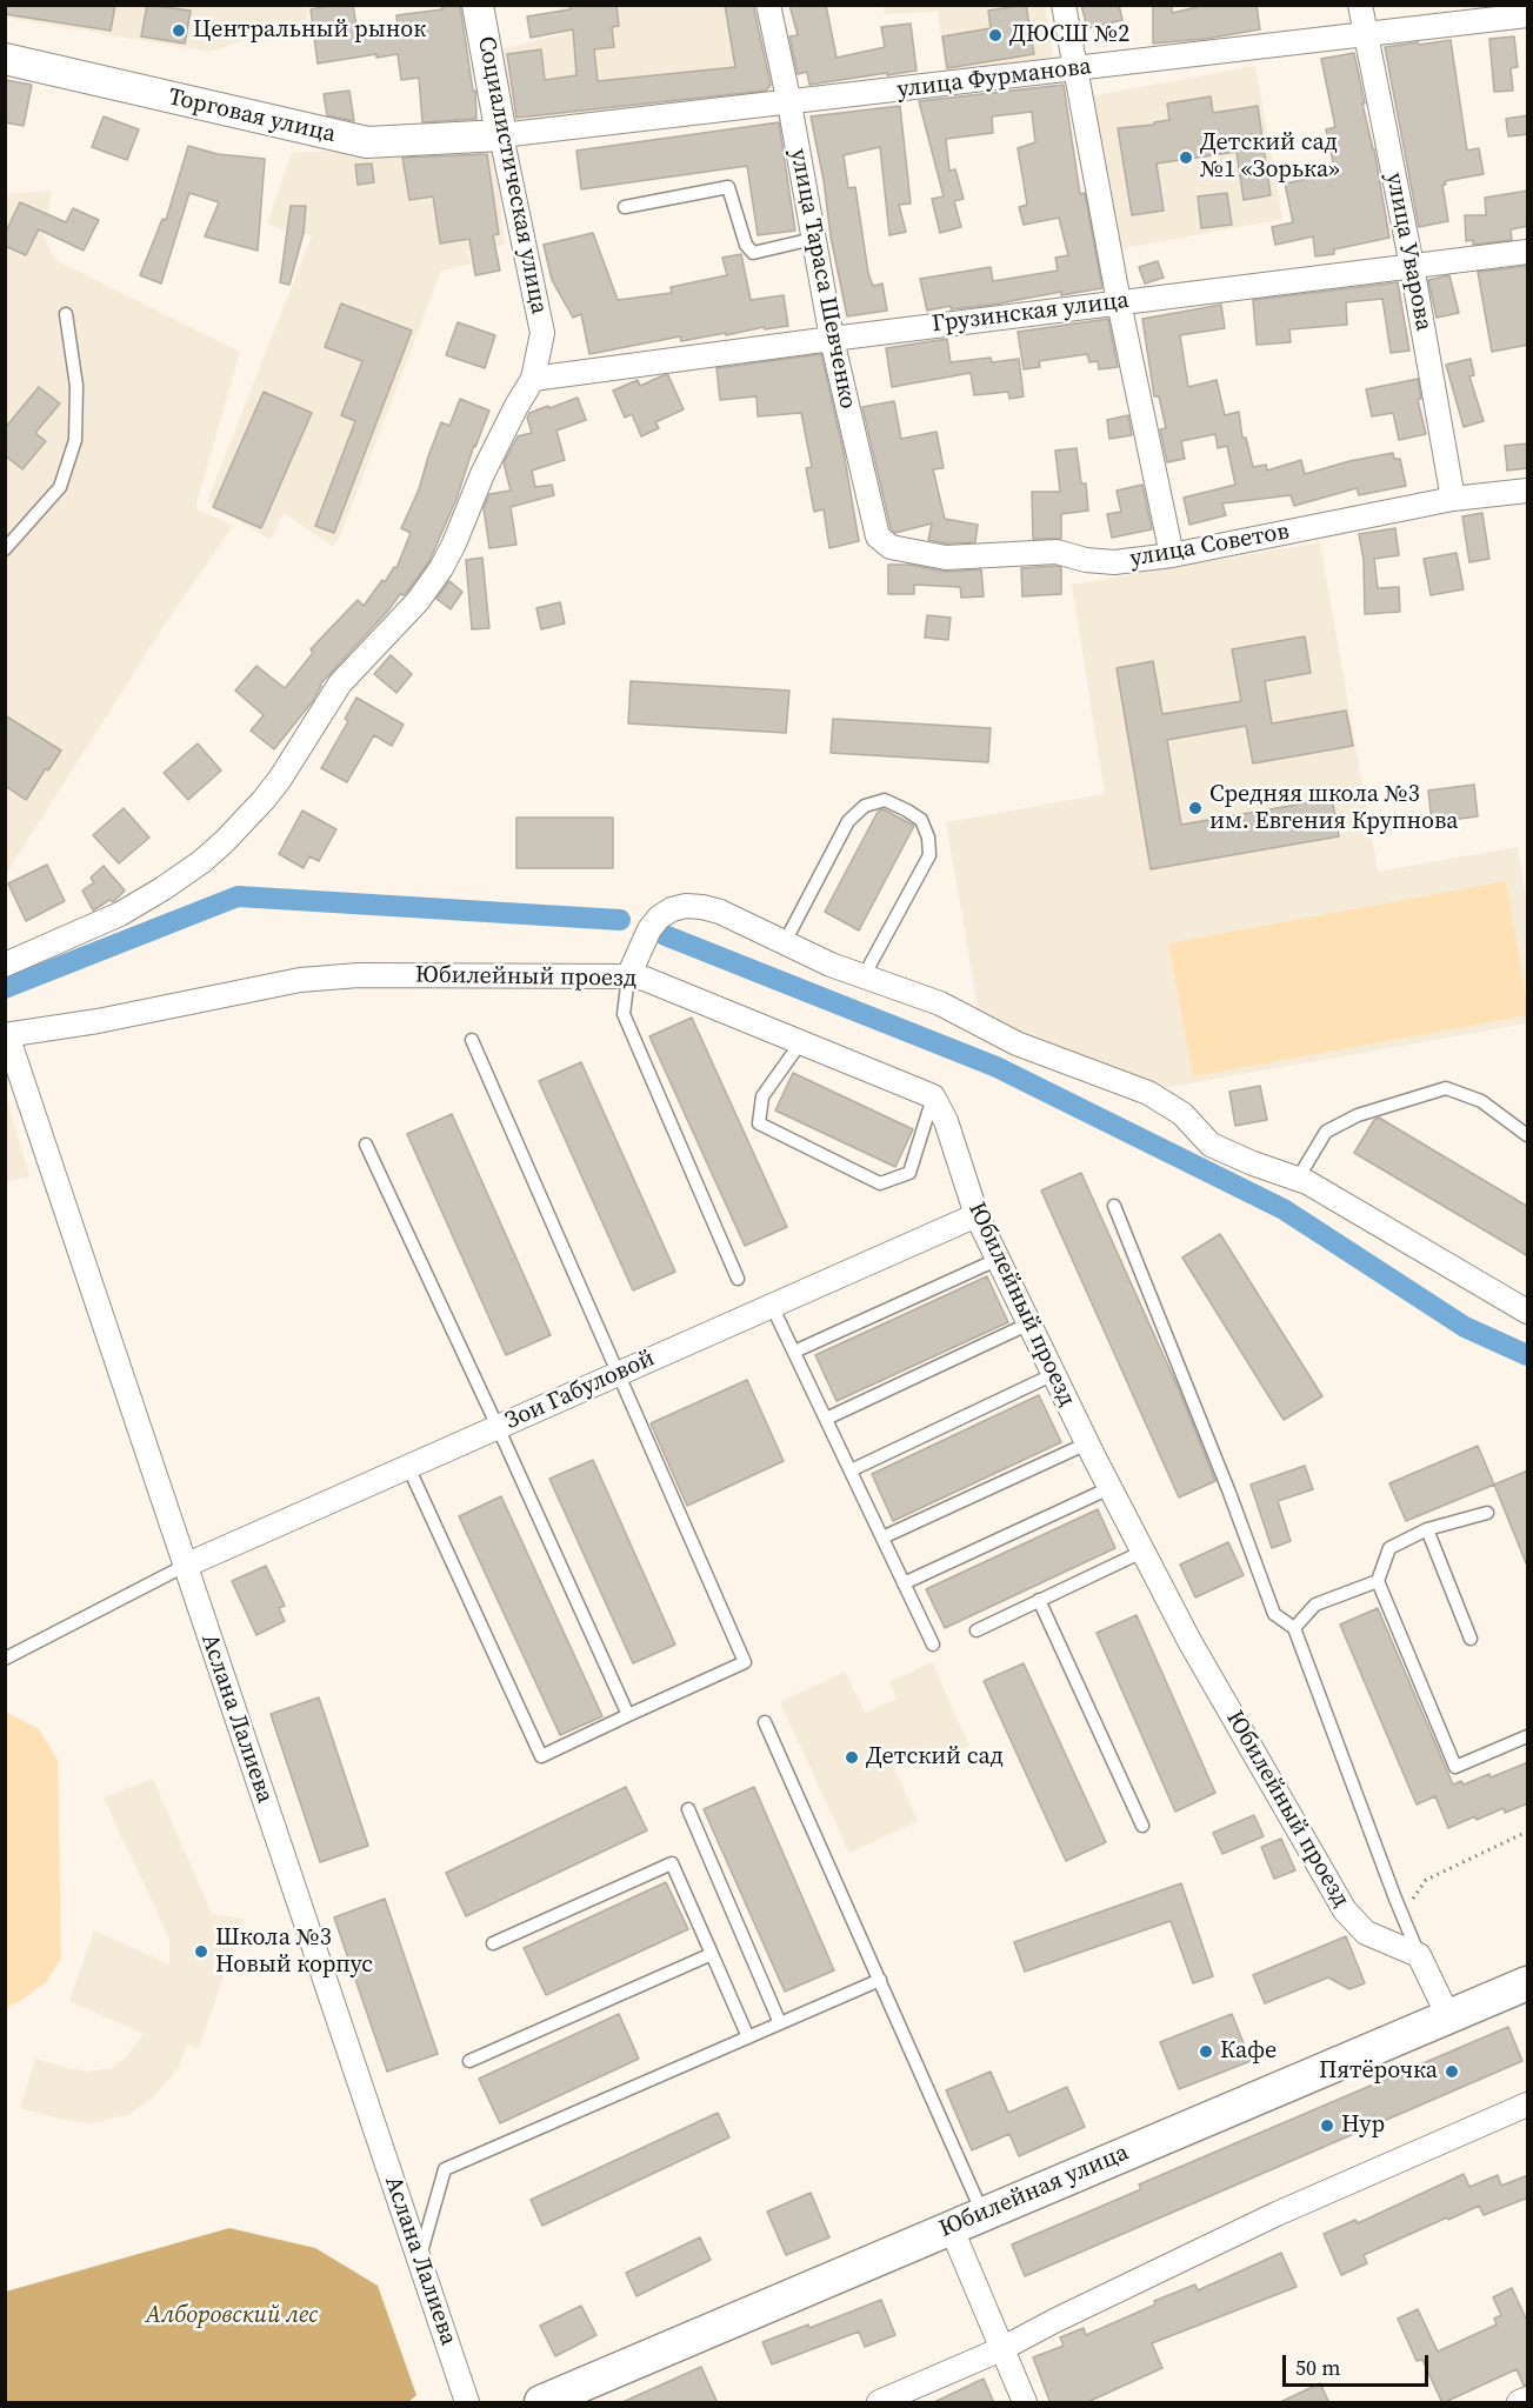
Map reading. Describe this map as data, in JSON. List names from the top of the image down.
{
  "streets": {
    "main road": ["Юбилейная улица"],
    "street": [
      "улица Фурманова",
      "Торговая улица",
      "Социалистическая улица",
      "улица Уварова",
      "улица Тараса Шевченко",
      "Грузинская улица",
      "улица Советов",
      "Юбилейный проезд",
      "Зои Габуловой",
      "Аслана Лалиева"
    ]
  },
  "crossings": [
    ["улица Фурманова", "Торговая улица"],
    ["улица Фурманова", "Социалистическая улица"],
    ["улица Фурманова", "улица Уварова"],
    ["улица Фурманова", "улица Тараса Шевченко"],
    ["Торговая улица", "Социалистическая улица"],
    ["Социалистическая улица", "Грузинская улица"],
    ["улица Уварова", "Грузинская улица"],
    ["улица Уварова", "улица Советов"],
    ["улица Тараса Шевченко", "Грузинская улица"],
    ["улица Тараса Шевченко", "улица Советов"],
    ["Юбилейный проезд", "Зои Габуловой"],
    ["Юбилейный проезд", "Аслана Лалиева"],
    ["Зои Габуловой", "Аслана Лалиева"]
  ],
  "parks": ["Алборовский лес"],
  "places": [
    "Центральный рынок",
    "ДЮСШ №2",
    "Детский сад №1 «Зорька»",
    "Средняя школа №3 им. Евгения Крупнова",
    "Детский сад",
    "Школа №3 Новый корпус",
    "Кафе",
    "Пятёрочка",
    "Нур"
  ],
  "scale_bar": "50 m"
}
